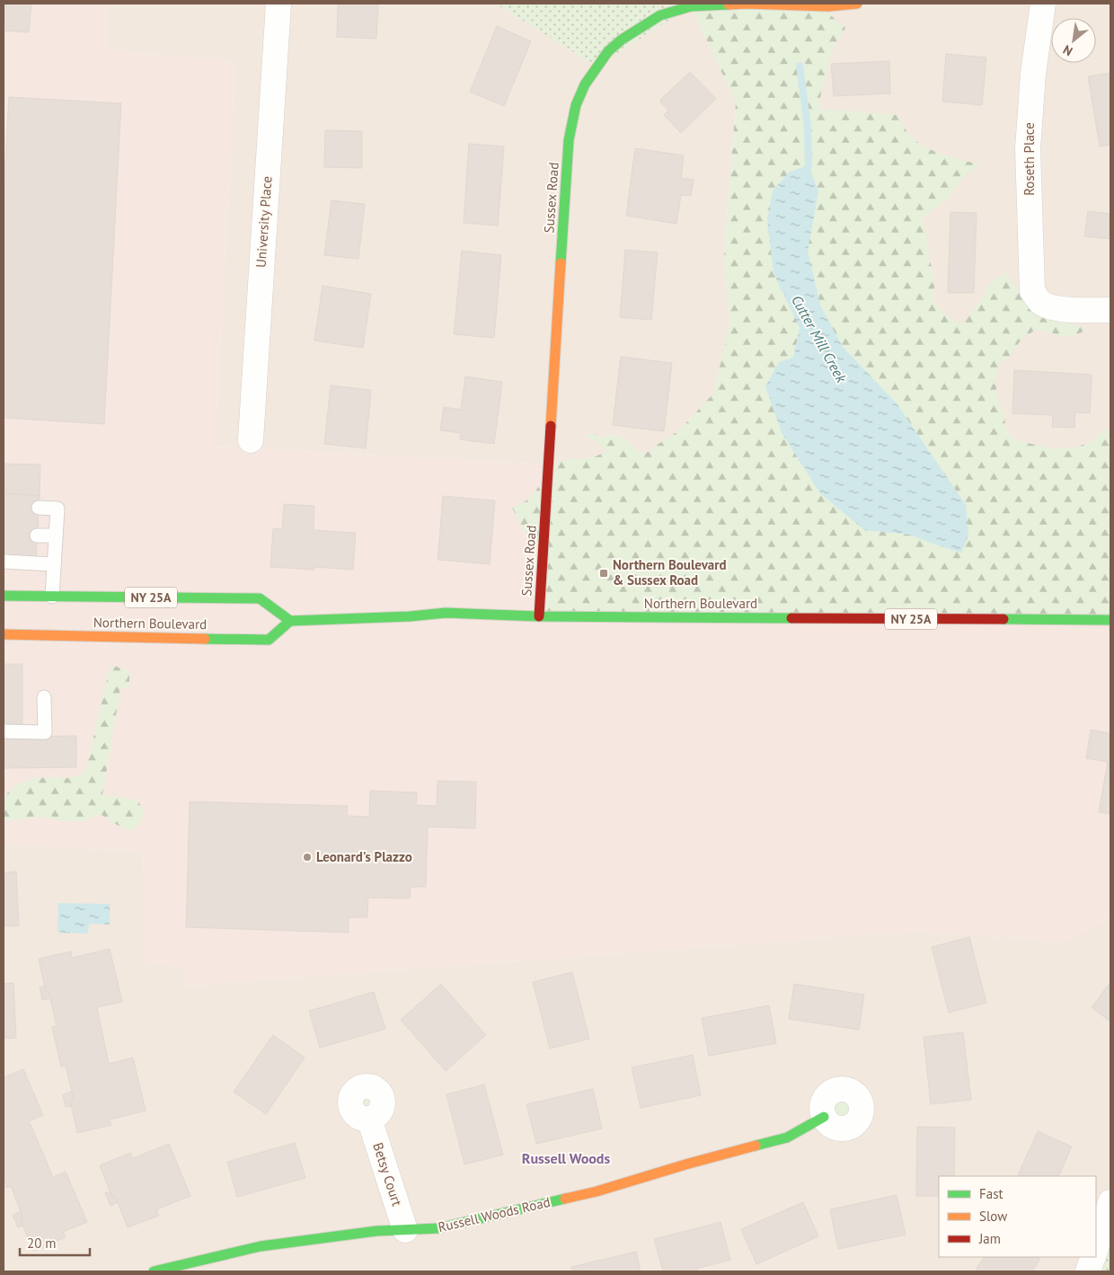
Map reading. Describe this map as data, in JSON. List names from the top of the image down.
{
  "streets": {
    "street": [
      "Roseth Place",
      "Sussex Road",
      "University Place",
      "NY 25A",
      "Northern Boulevard",
      "Betsy Court",
      "Russell Woods Road"
    ]
  },
  "crossings": [
    ["Sussex Road", "Northern Boulevard"],
    ["Betsy Court", "Russell Woods Road"]
  ],
  "districts": ["Russell Woods"],
  "water": ["Cutter Mill Creek"],
  "places": {
    "transit": ["Northern Boulevard & Sussex Road"],
    "other": ["Leonard's Plazzo"]
  },
  "legend": ["Fast", "Slow", "Jam"],
  "scale_bar": "20 m",
  "north": "bottom left"
}
